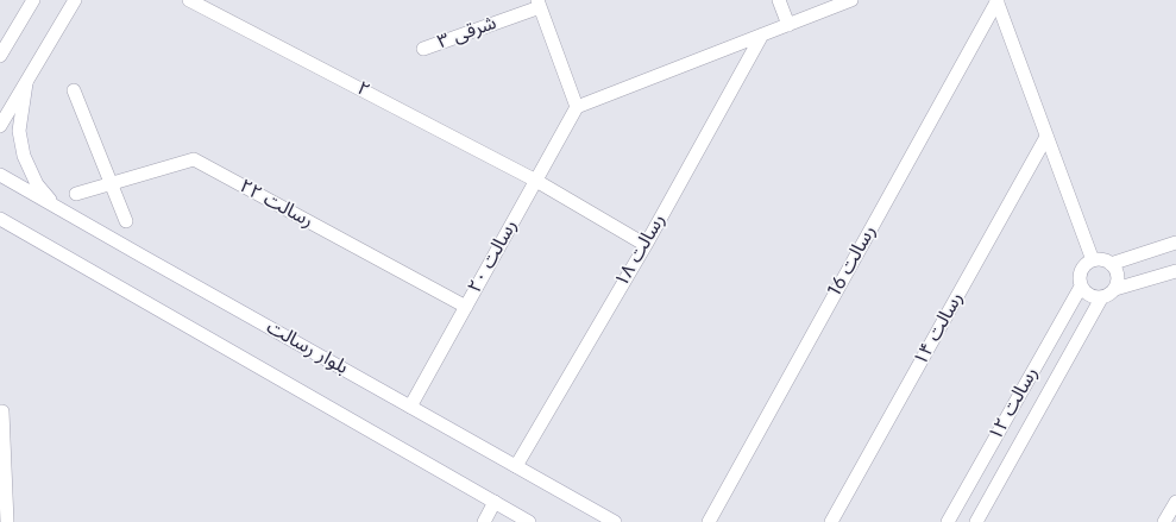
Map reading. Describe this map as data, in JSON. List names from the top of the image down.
{
  "streets": {
    "street": [
      "۳ شرقی",
      "۲",
      "رسالت ۲۲",
      "رسالت ۱۸",
      "رسالت ۲۰",
      "رسالت 16",
      "رسالت ۱۴",
      "بلوار رسالت",
      "رسالت ۱۲"
    ]
  },
  "crossings": [
    ["۲", "رسالت ۱۸"],
    ["۲", "رسالت ۲۰"],
    ["رسالت ۲۲", "رسالت ۲۰"],
    ["رسالت ۱۸", "بلوار رسالت"],
    ["رسالت ۲۰", "بلوار رسالت"]
  ]
}
